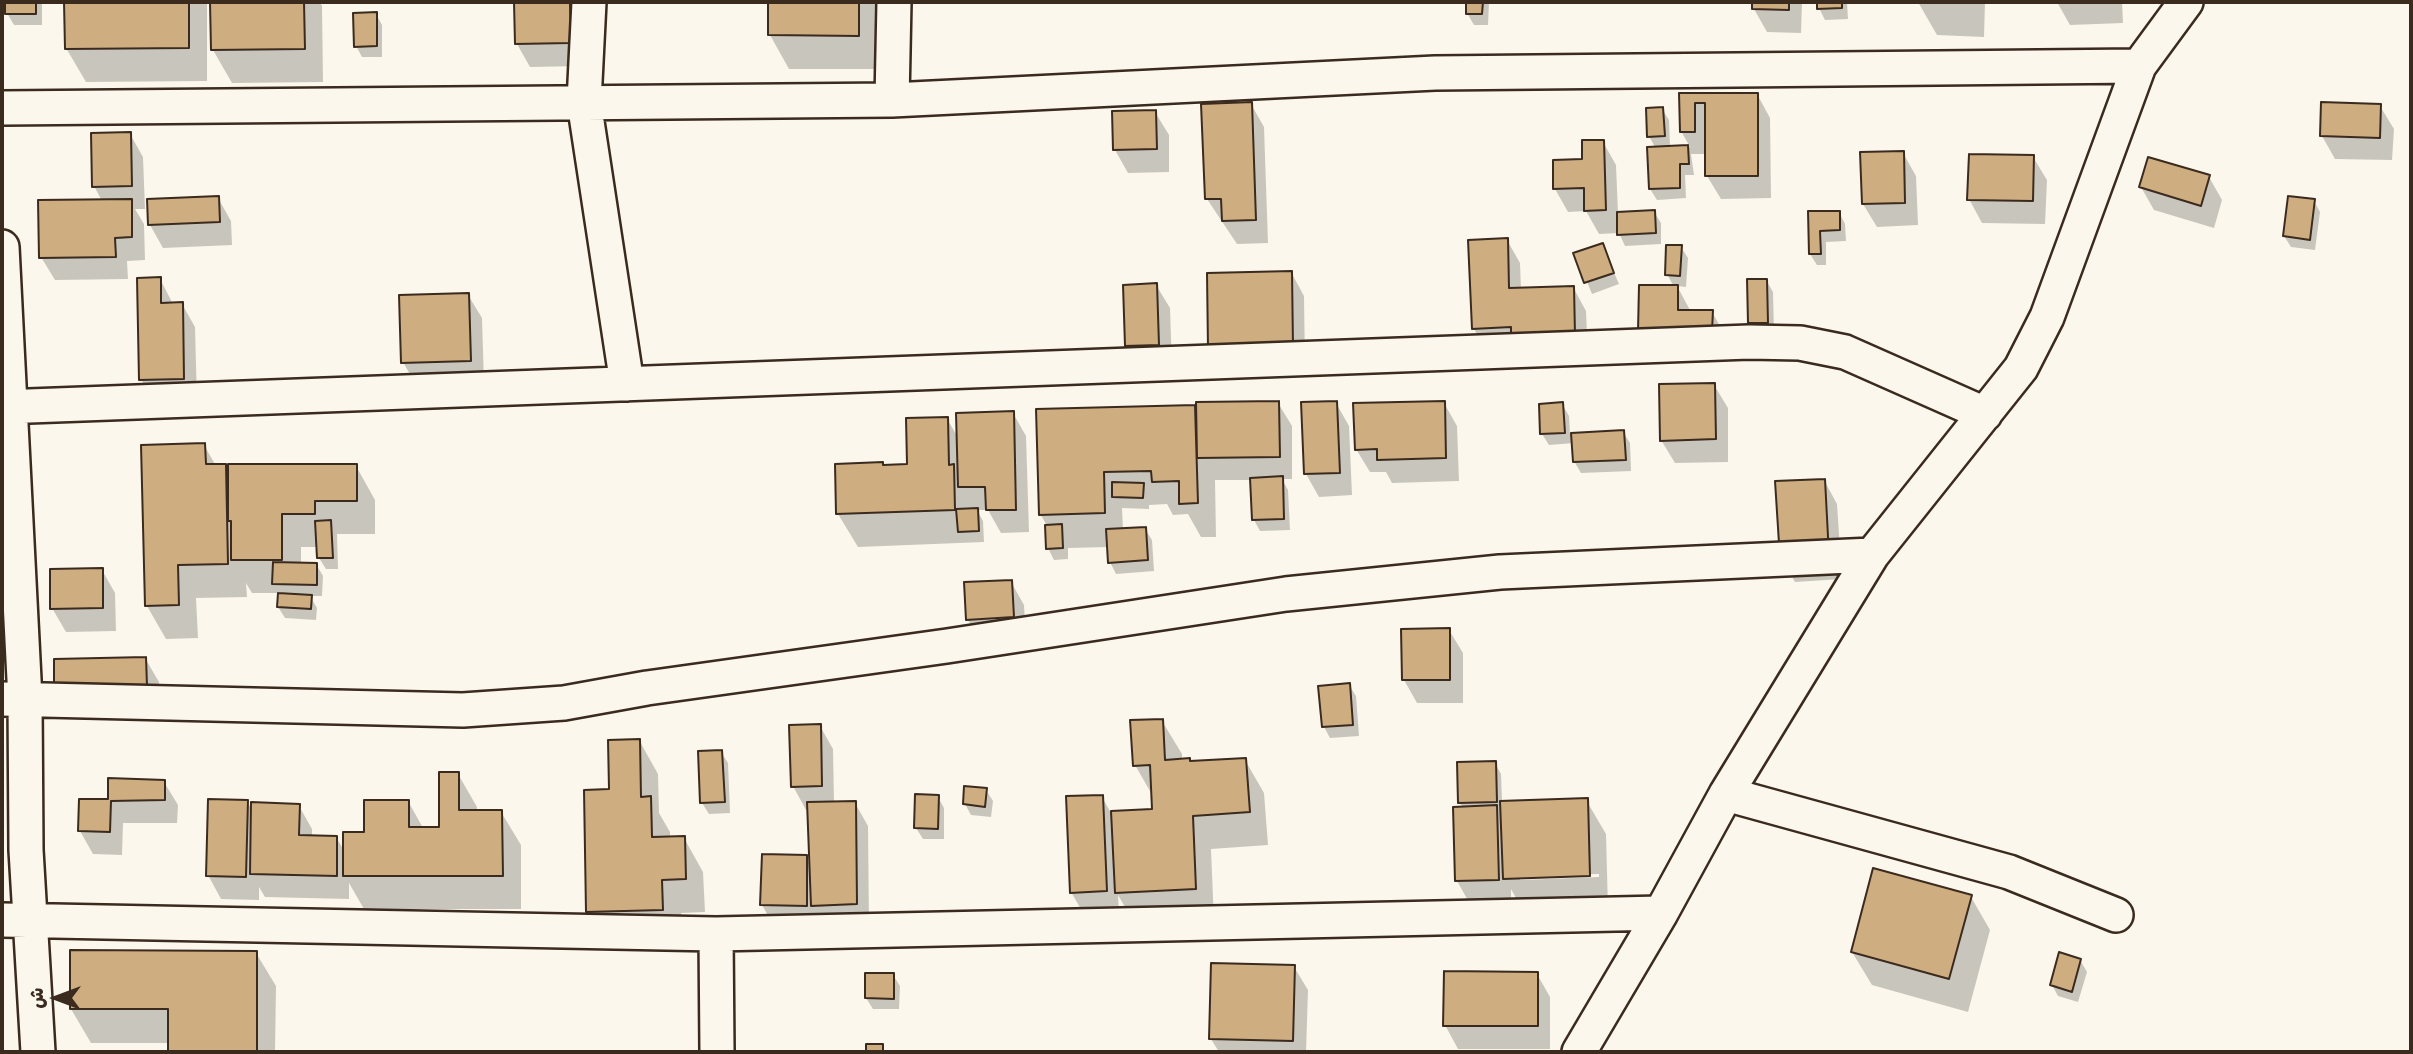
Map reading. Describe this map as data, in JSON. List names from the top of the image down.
{
  "north": "left"
}
